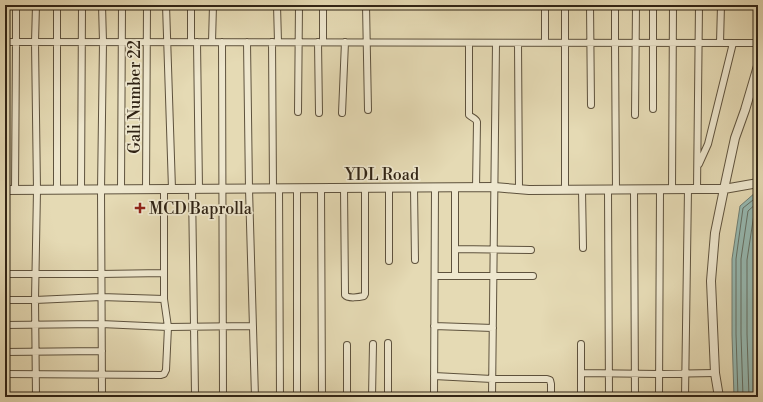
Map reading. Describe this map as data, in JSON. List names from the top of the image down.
{
  "streets": {
    "street": ["Gali Number 22", "YDL Road"]
  },
  "crossings": [
    ["Gali Number 22", "YDL Road"]
  ],
  "places": {
    "health": ["MCD Baprolla"]
  }
}
